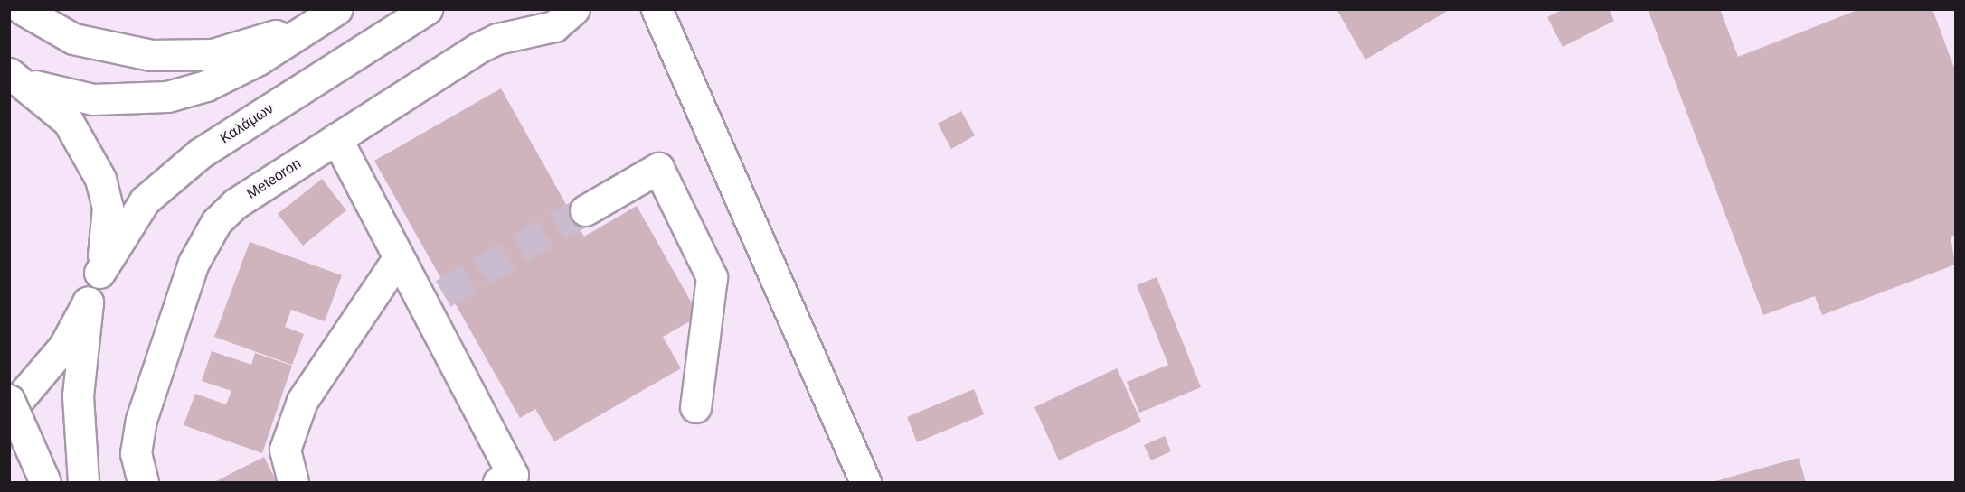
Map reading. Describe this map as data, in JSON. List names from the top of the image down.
{
  "streets": {
    "main road": ["Καλάμων", "Meteoron"]
  }
}
